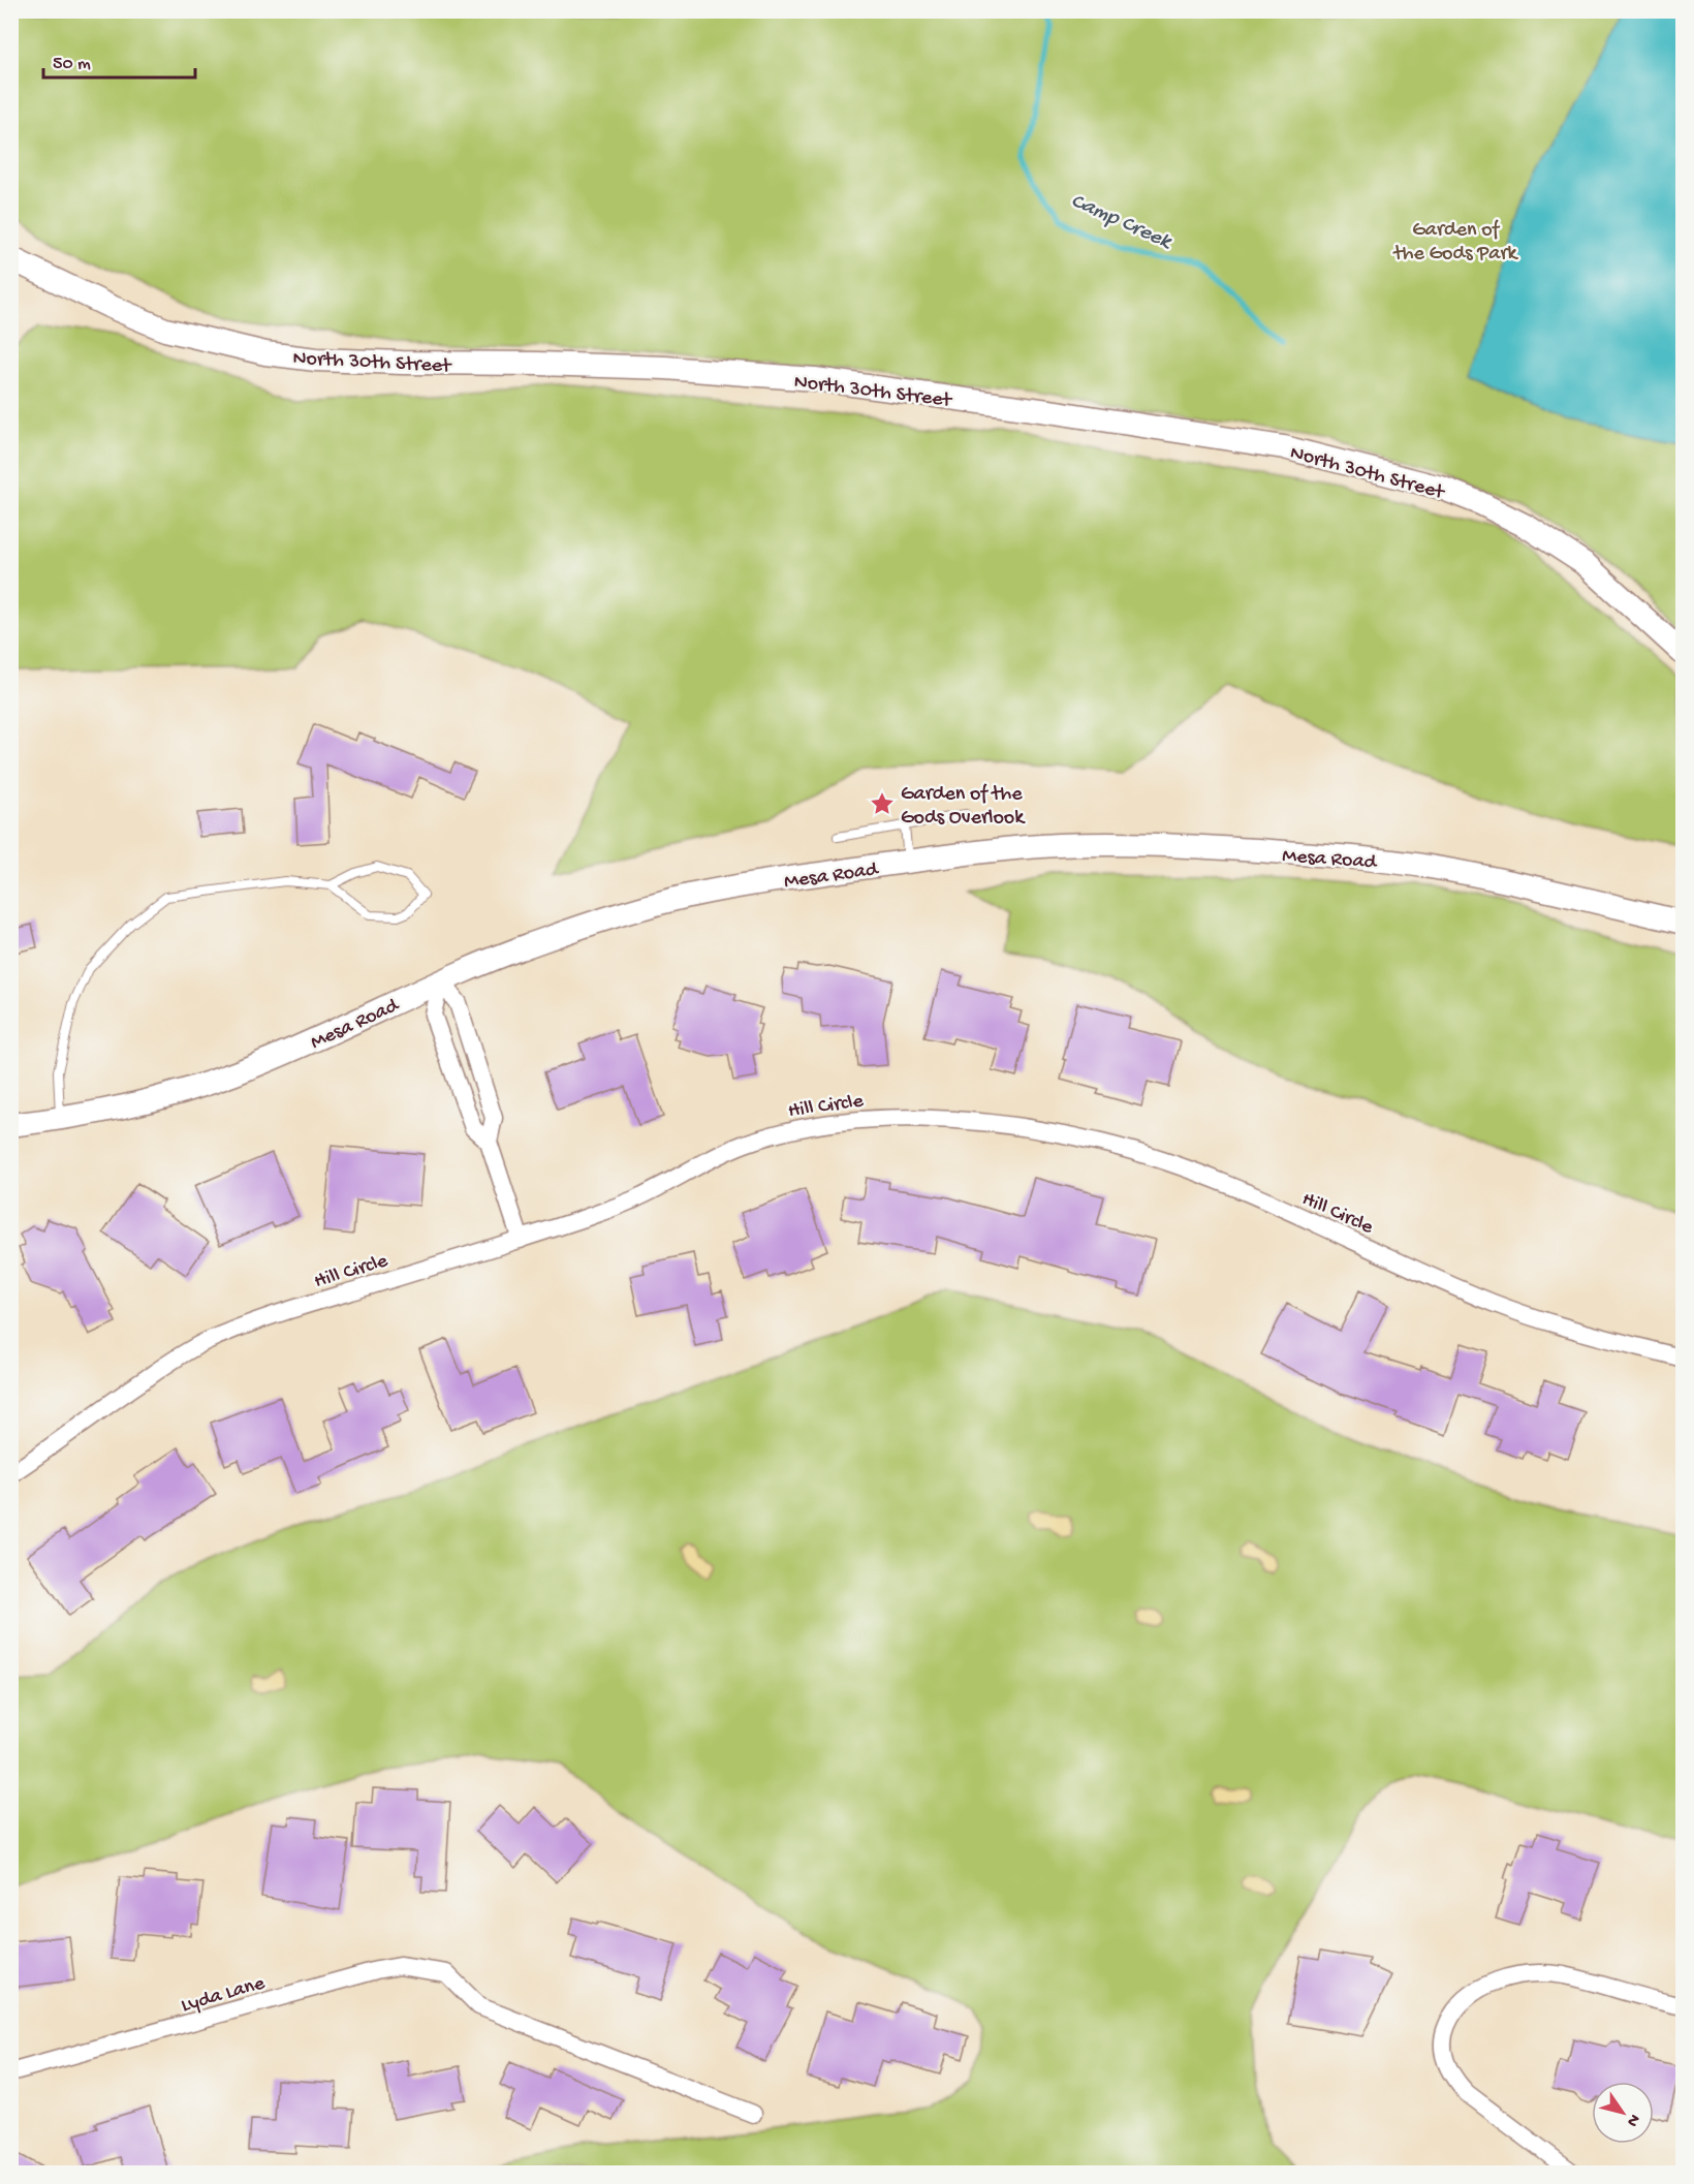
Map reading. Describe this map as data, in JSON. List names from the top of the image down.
{
  "streets": {
    "main road": ["North 30th Street", "Mesa Road"],
    "street": ["Hill Circle", "Lyda Lane"]
  },
  "water": ["Camp Creek"],
  "parks": ["Garden of the Gods Park"],
  "places": {
    "place": ["Garden of the Gods Overlook"]
  },
  "scale_bar": "50 m",
  "north": "bottom right"
}
